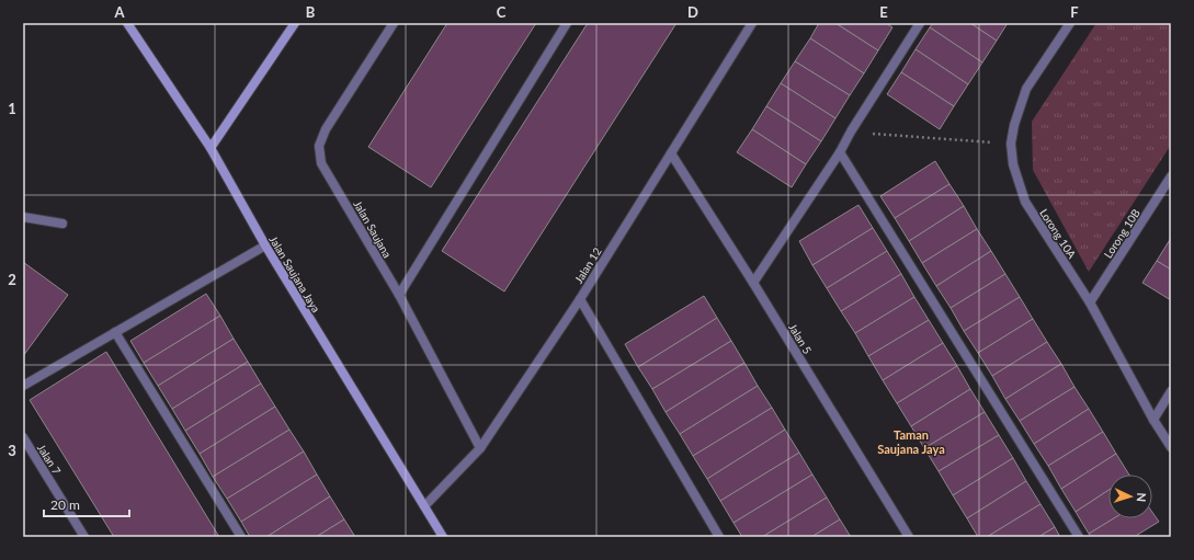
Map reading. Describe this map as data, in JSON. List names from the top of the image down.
{
  "streets": {
    "main road": ["Jalan Saujana Jaya"],
    "street": [
      "Jalan Saujana",
      "Lorong 10A",
      "Lorong 10B",
      "Jalan 12",
      "Jalan 5",
      "Jalan 7"
    ]
  },
  "crossings": [
    ["Jalan Saujana", "Jalan 12"],
    ["Lorong 10A", "Lorong 10B"],
    ["Jalan 12", "Jalan Saujana Jaya"],
    ["Jalan 12", "Jalan 5"]
  ],
  "districts": ["Taman Saujana Jaya"],
  "scale_bar": "20 m",
  "north": "right",
  "grid": {
    "columns": [
      "A",
      "B",
      "C",
      "D",
      "E",
      "F"
    ],
    "rows": ["1", "2", "3"]
  }
}
